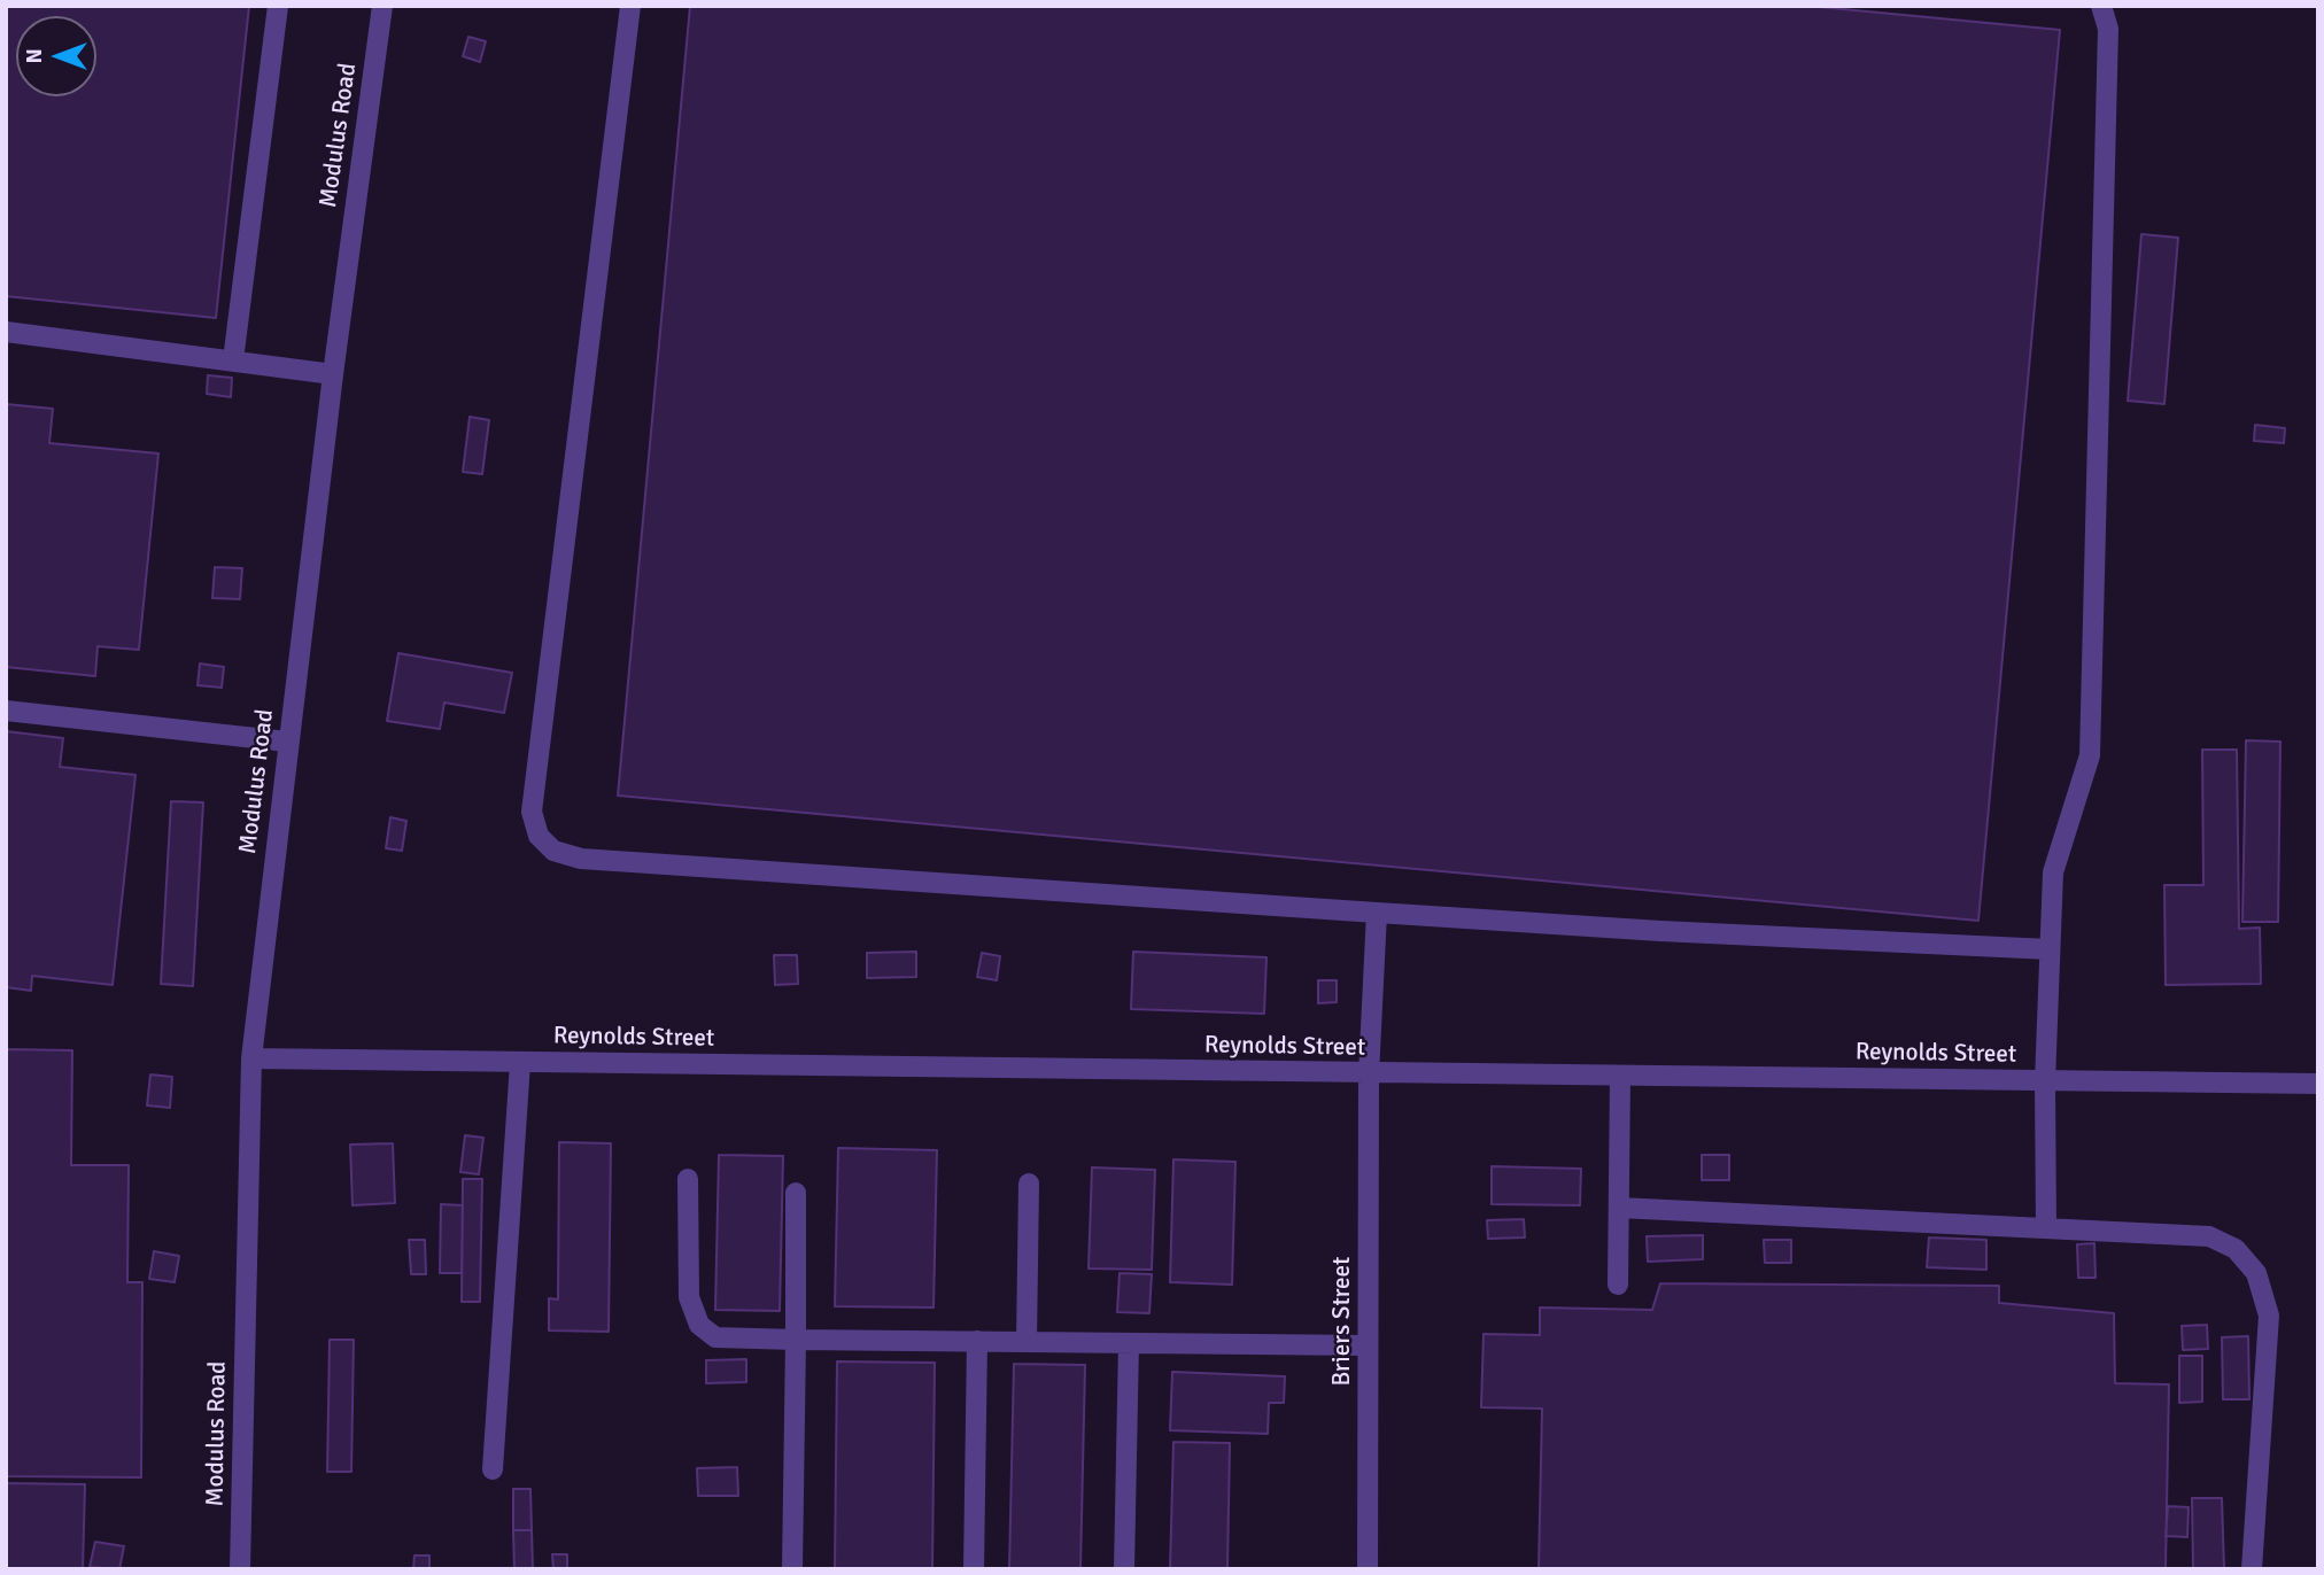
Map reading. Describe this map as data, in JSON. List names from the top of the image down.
{
  "streets": {
    "street": ["Modulus Road", "Reynolds Street", "Briers Street"]
  },
  "crossings": [
    ["Modulus Road", "Reynolds Street"],
    ["Reynolds Street", "Briers Street"]
  ],
  "north": "left"
}
